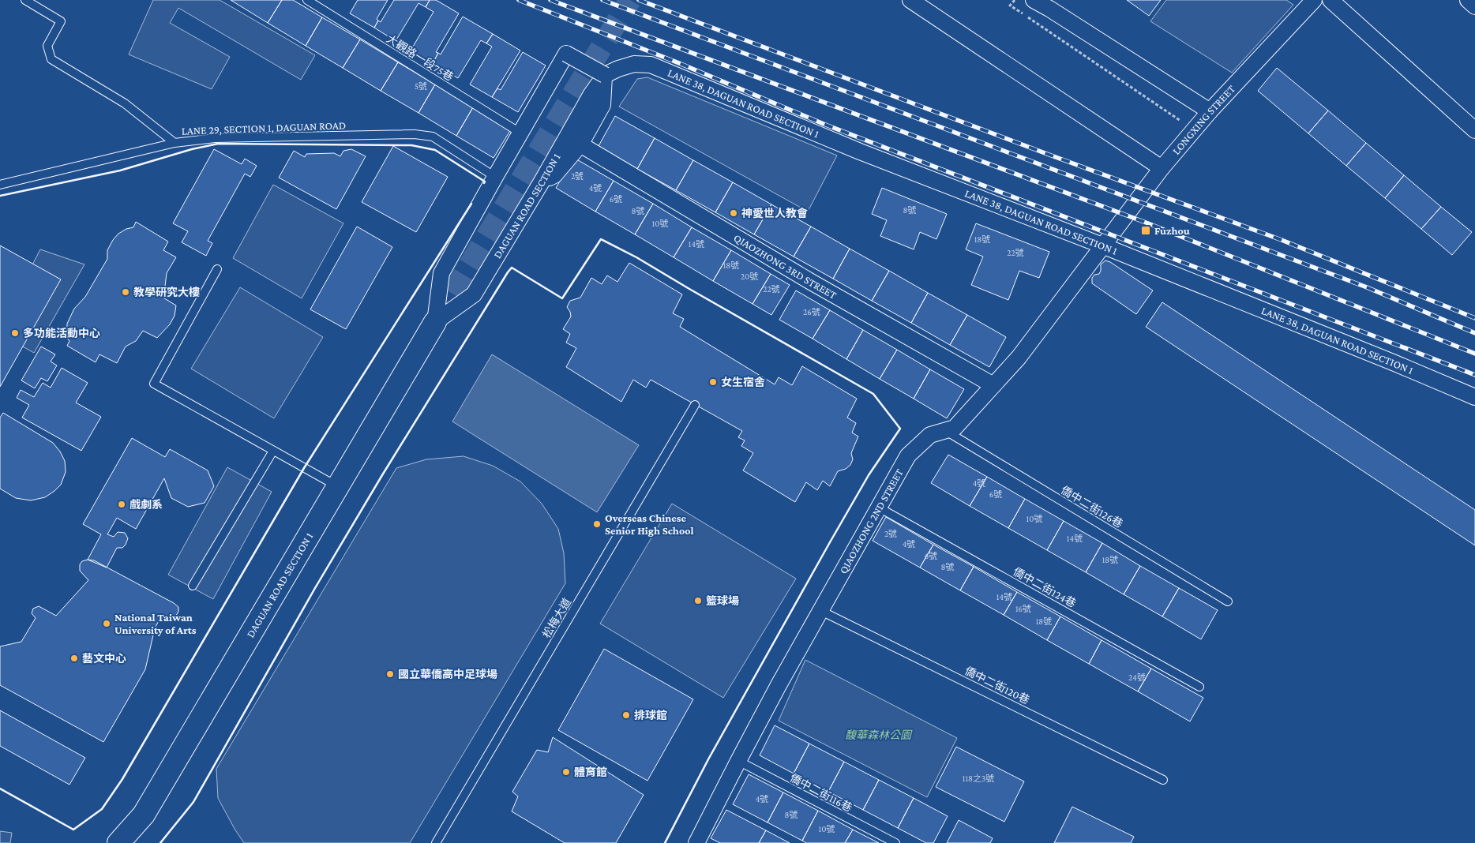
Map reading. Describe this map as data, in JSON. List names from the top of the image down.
{
  "streets": {
    "main road": ["DAGUAN ROAD SECTION 1"],
    "street": [
      "LANE 38, DAGUAN ROAD SECTION 1",
      "LONGXING STREET",
      "QIAOZHONG 3RD STREET",
      "QIAOZHONG 2ND STREET"
    ],
    "lane": [
      "大觀路一段75巷",
      "LANE 29, SECTION 1, DAGUAN ROAD",
      "僑中二街126巷",
      "僑中二街124巷",
      "松梅大道",
      "僑中二街120巷",
      "僑中二街116巷"
    ]
  },
  "crossings": [
    ["大觀路一段75巷", "DAGUAN ROAD SECTION 1"],
    ["LANE 38, DAGUAN ROAD SECTION 1", "LONGXING STREET"],
    ["LANE 38, DAGUAN ROAD SECTION 1", "DAGUAN ROAD SECTION 1"],
    ["LANE 38, DAGUAN ROAD SECTION 1", "QIAOZHONG 2ND STREET"],
    ["LONGXING STREET", "QIAOZHONG 2ND STREET"],
    ["LANE 29, SECTION 1, DAGUAN ROAD", "DAGUAN ROAD SECTION 1"],
    ["QIAOZHONG 3RD STREET", "QIAOZHONG 2ND STREET"],
    ["僑中二街126巷", "QIAOZHONG 2ND STREET"],
    ["QIAOZHONG 2ND STREET", "僑中二街124巷"],
    ["QIAOZHONG 2ND STREET", "僑中二街120巷"],
    ["QIAOZHONG 2ND STREET", "僑中二街116巷"]
  ],
  "parks": ["馥華森林公園"],
  "places": {
    "other": [
      "神愛世人教會",
      "教學研究大樓",
      "多功能活動中心",
      "女生宿舍",
      "戲劇系",
      "Overseas Chinese Senior High School",
      "籃球場",
      "National Taiwan University of Arts",
      "藝文中心",
      "國立華僑高中足球場",
      "排球館",
      "體育館"
    ],
    "transit": ["Fuzhou"]
  },
  "house_numbers": [
    "5號",
    "2號",
    "4號",
    "6號",
    "8號",
    "8號",
    "10號",
    "18號",
    "14號",
    "22號",
    "18號",
    "20號",
    "22號",
    "26號",
    "4號",
    "6號",
    "10號",
    "2號",
    "14號",
    "4號",
    "6號",
    "18號",
    "8號",
    "14號",
    "16號",
    "18號",
    "24號",
    "118之3號",
    "4號",
    "8號",
    "10號"
  ]
}
